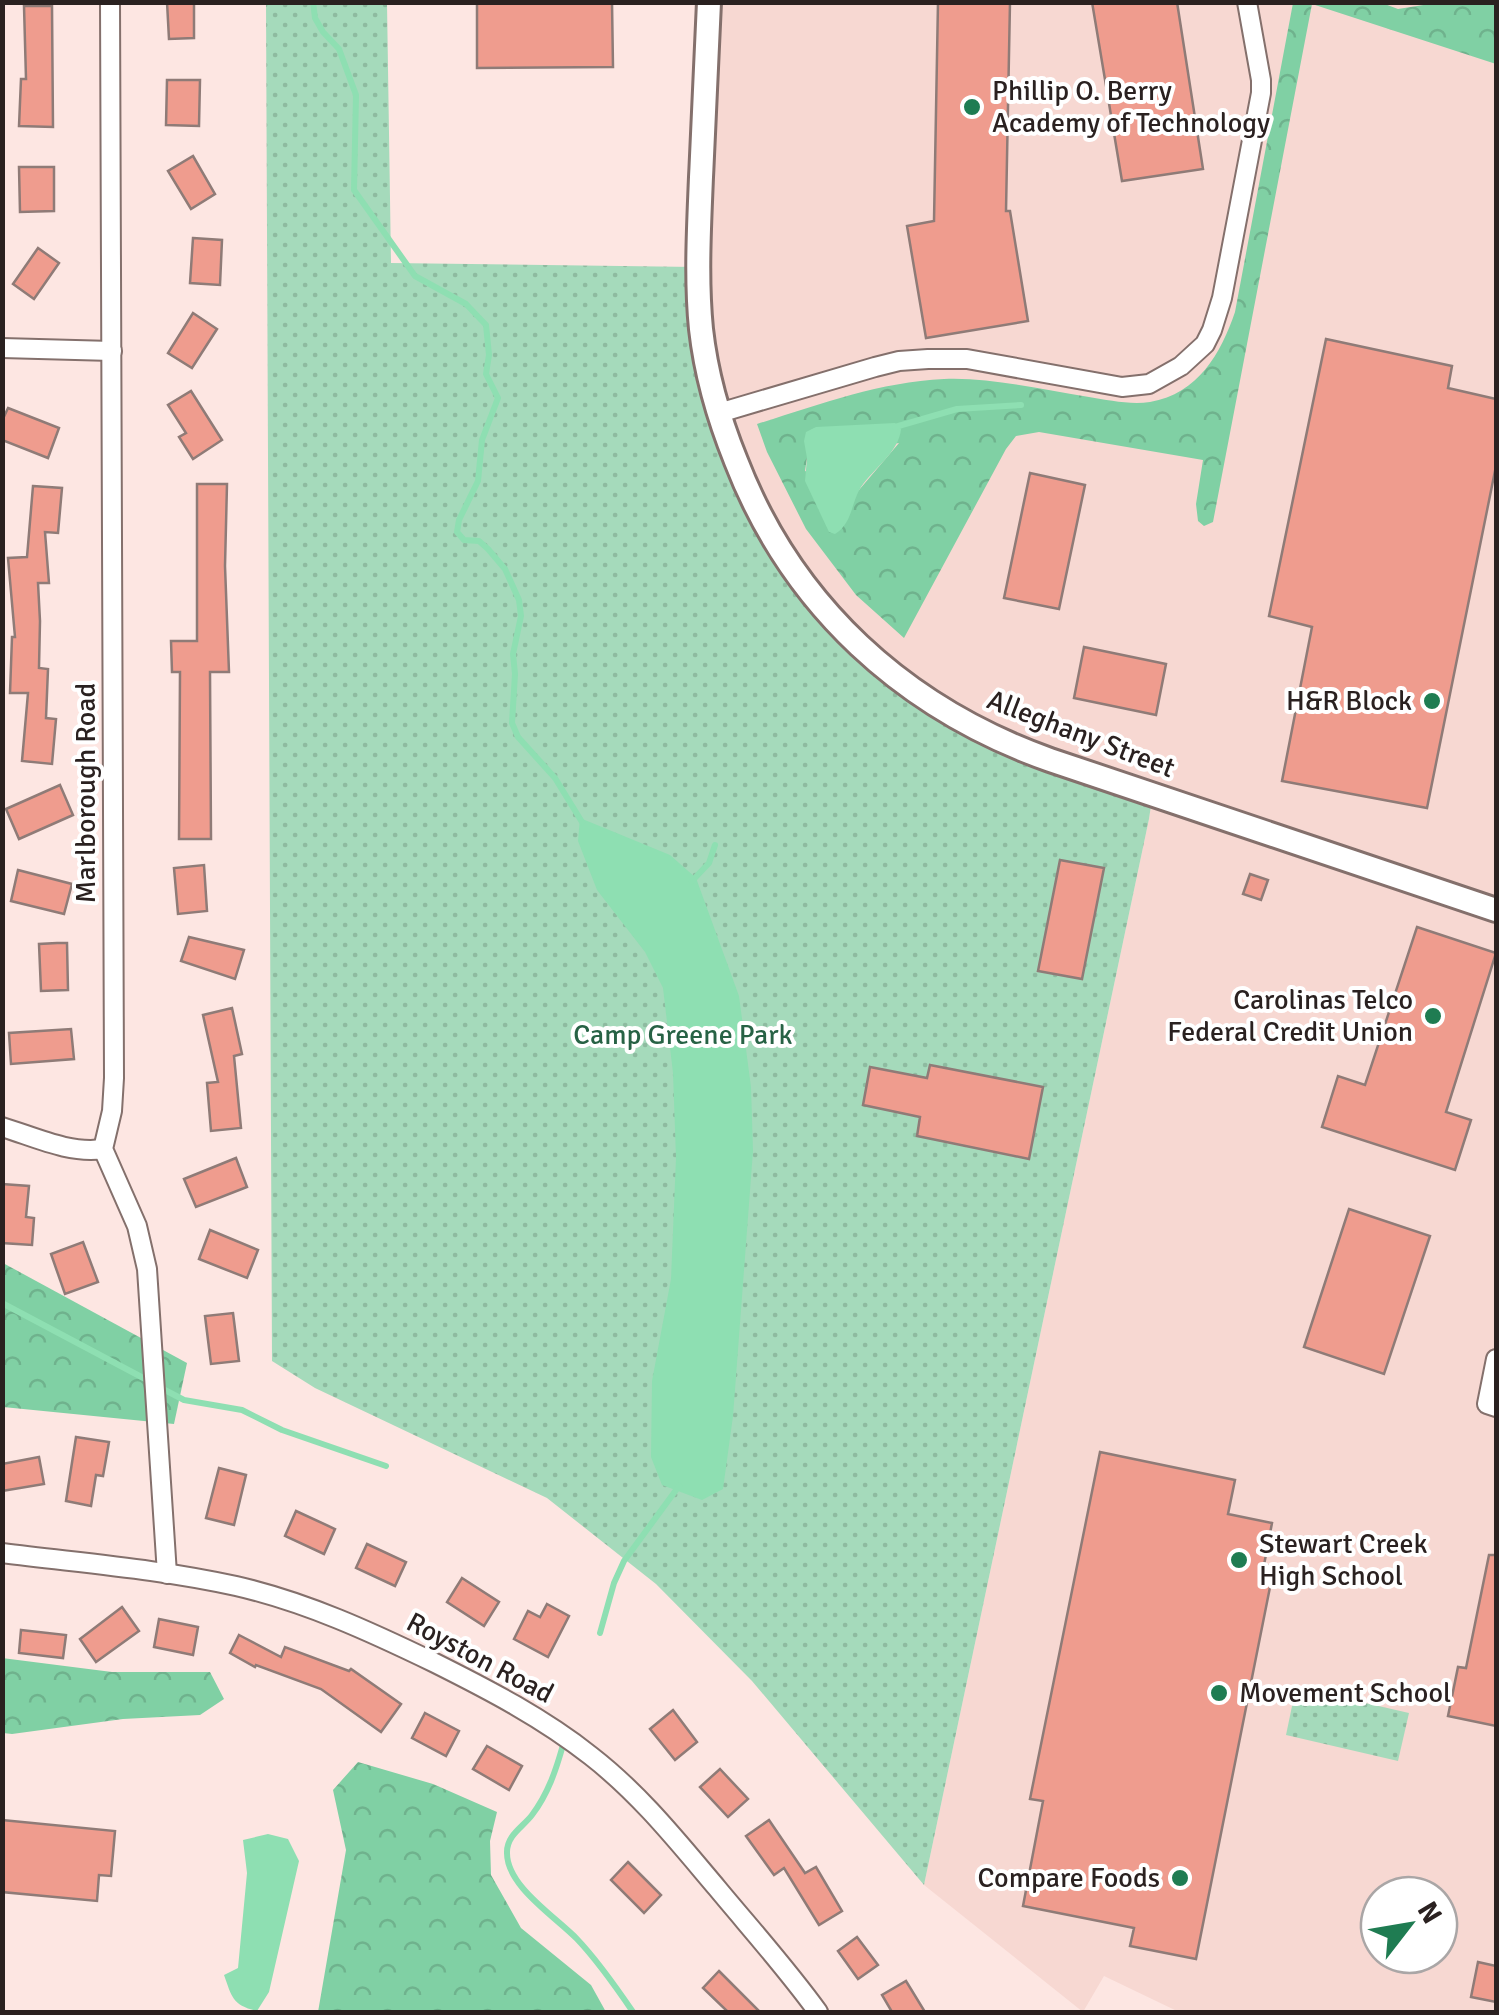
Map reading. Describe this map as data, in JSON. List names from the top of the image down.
{
  "streets": {
    "street": ["Alleghany Street", "Marlborough Road", "Royston Road"]
  },
  "parks": ["Camp Greene Park"],
  "places": [
    "Phillip O. Berry Academy of Technology",
    "H&R Block",
    "Carolinas Telco Federal Credit Union",
    "Stewart Creek High School",
    "Movement School",
    "Compare Foods"
  ],
  "north": "top right"
}
